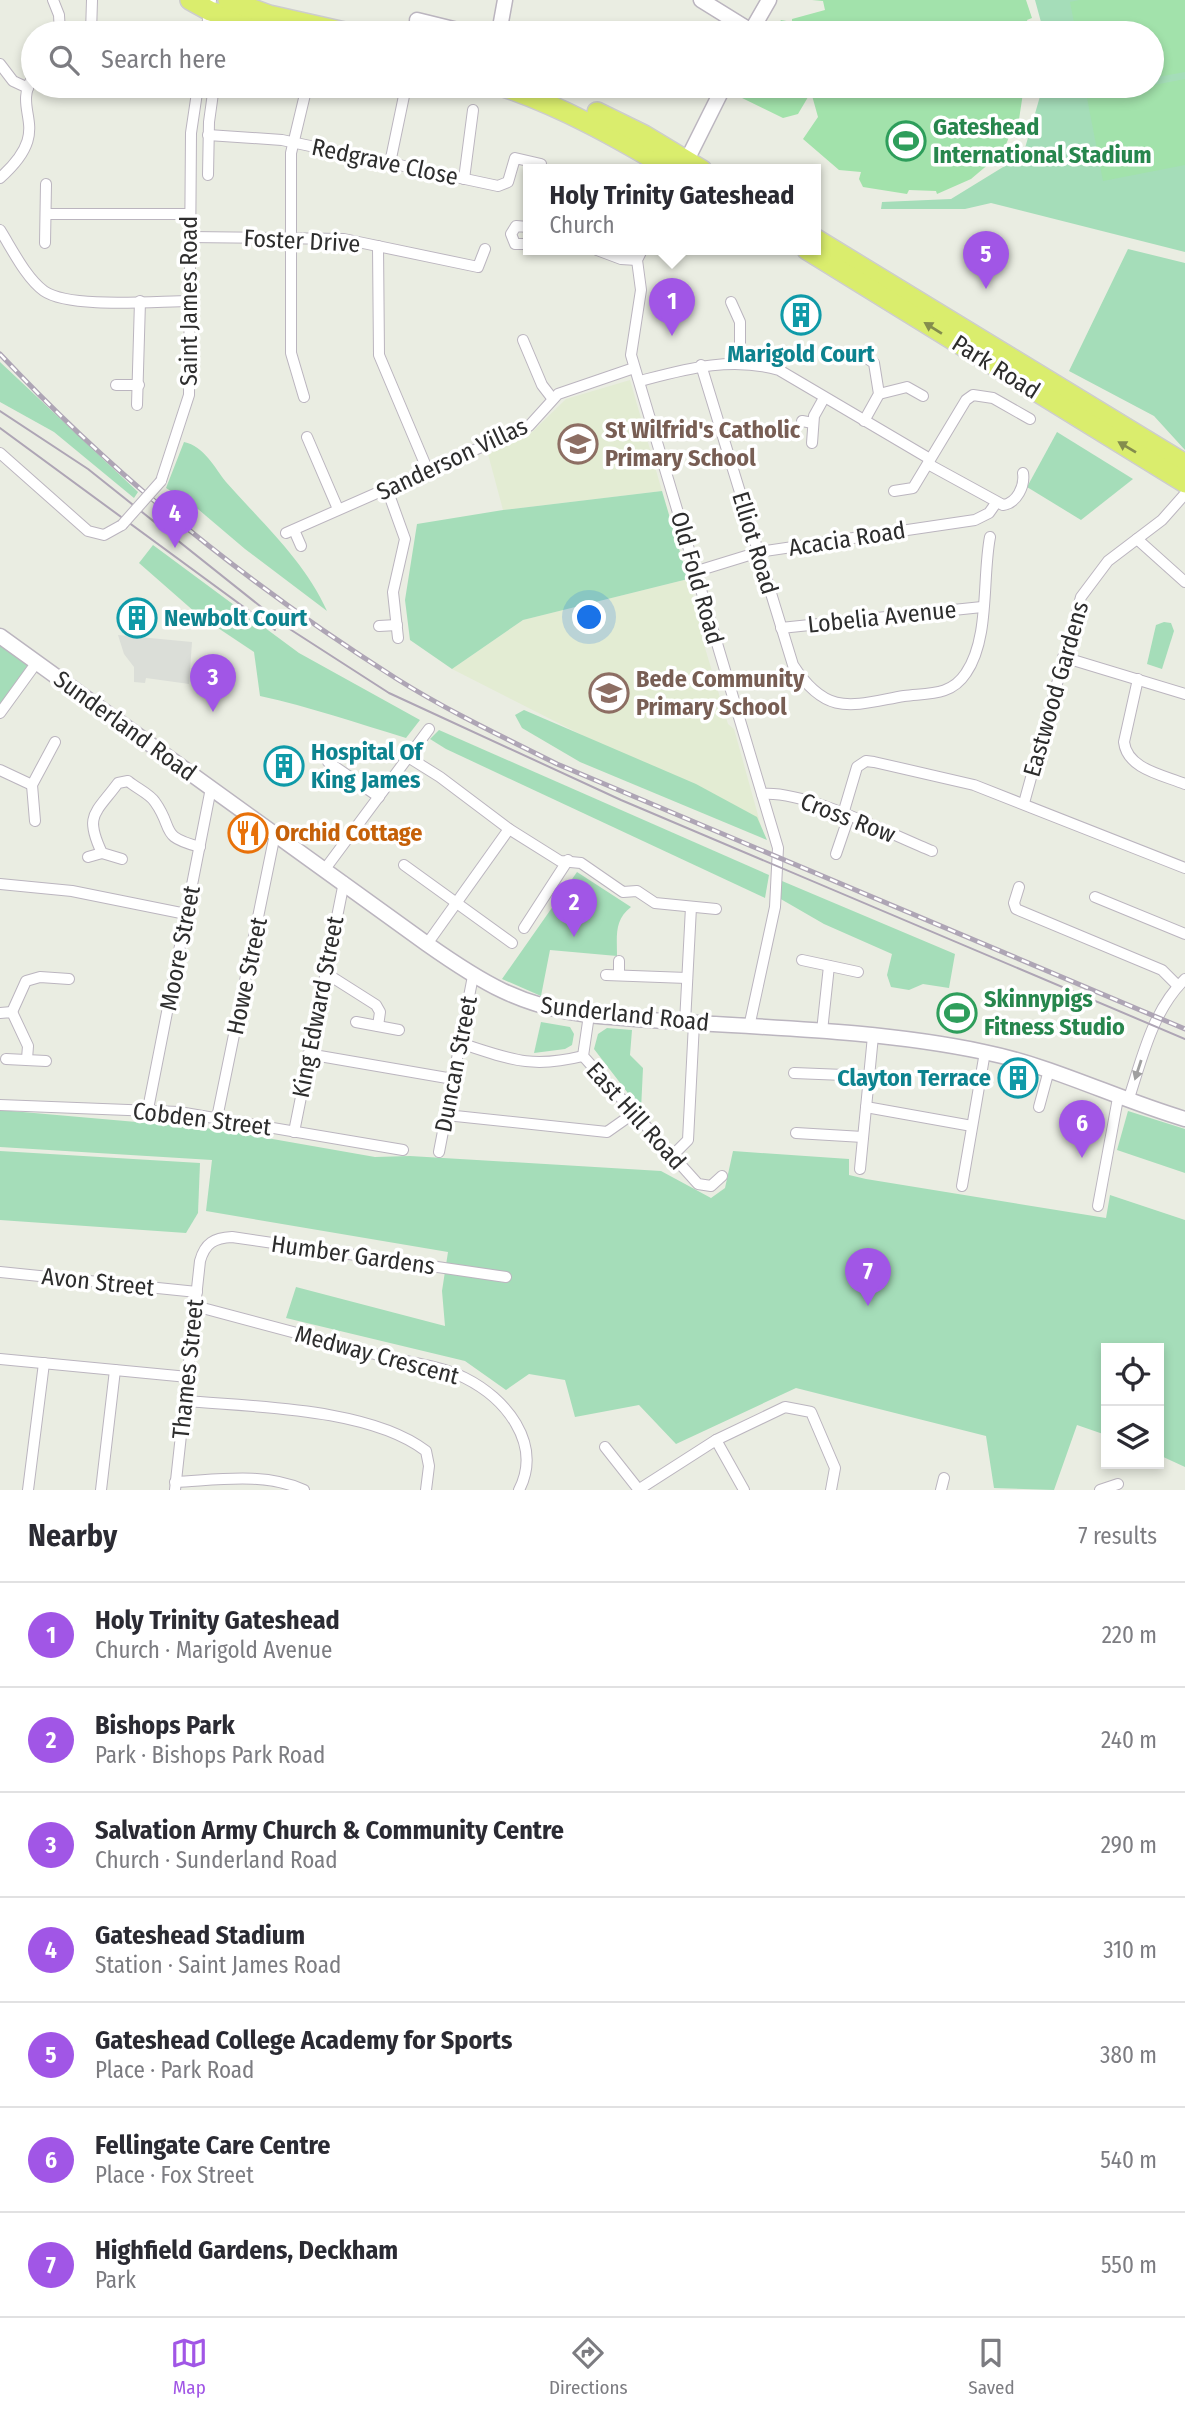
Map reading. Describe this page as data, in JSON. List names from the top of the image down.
{
  "streets": {
    "highway": ["Park Road"],
    "main road": ["Sunderland Road"],
    "street": [
      "Redgrave Close",
      "Foster Drive",
      "Saint James Road",
      "Sanderson Villas",
      "Acacia Road",
      "Elliot Road",
      "Old Fold Road",
      "Lobelia Avenue",
      "Eastwood Gardens",
      "Cross Row",
      "Moore Street",
      "Howe Street",
      "King Edward Street",
      "Duncan Street",
      "East Hill Road",
      "Cobden Street",
      "Humber Gardens",
      "Avon Street",
      "Medway Crescent",
      "Thames Street"
    ]
  },
  "crossings": [
    ["Foster Drive", "Saint James Road"],
    ["Sanderson Villas", "Old Fold Road"],
    ["Acacia Road", "Elliot Road"],
    ["Acacia Road", "Old Fold Road"],
    ["Elliot Road", "Lobelia Avenue"],
    ["Old Fold Road", "Sunderland Road"],
    ["Old Fold Road", "Cross Row"],
    ["Sunderland Road", "Moore Street"],
    ["Sunderland Road", "Howe Street"],
    ["Sunderland Road", "King Edward Street"],
    ["Sunderland Road", "Duncan Street"],
    ["Sunderland Road", "East Hill Road"],
    ["Moore Street", "Cobden Street"],
    ["Howe Street", "Cobden Street"],
    ["King Edward Street", "Cobden Street"],
    ["Humber Gardens", "Thames Street"],
    ["Avon Street", "Thames Street"],
    ["Medway Crescent", "Thames Street"]
  ],
  "places": {
    "sports": ["Gateshead International Stadium", "Skinnypigs Fitness Studio"],
    "building": [
      "Marigold Court",
      "Newbolt Court",
      "Hospital Of King James",
      "Clayton Terrace"
    ],
    "school or university": ["St Wilfrid's Catholic Primary School", "Bede Community Primary School"],
    "restaurant": ["Orchid Cottage"]
  },
  "page": {
    "search": "Search here",
    "popup": ["Holy Trinity Gateshead", "Church"],
    "pins": [
      "5",
      "1",
      "4",
      "3",
      "2",
      "6",
      "7"
    ],
    "heading": ["Nearby", "7 results"],
    "list": [
      {
        "mark": "1",
        "name": "Holy Trinity Gateshead",
        "note": "Church · Marigold Avenue",
        "value": "220 m"
      },
      {
        "mark": "2",
        "name": "Bishops Park",
        "note": "Park · Bishops Park Road",
        "value": "240 m"
      },
      {
        "mark": "3",
        "name": "Salvation Army Church & Community Centre",
        "note": "Church · Sunderland Road",
        "value": "290 m"
      },
      {
        "mark": "4",
        "name": "Gateshead Stadium",
        "note": "Station · Saint James Road",
        "value": "310 m"
      },
      {
        "mark": "5",
        "name": "Gateshead College Academy for Sports",
        "note": "Place · Park Road",
        "value": "380 m"
      },
      {
        "mark": "6",
        "name": "Fellingate Care Centre",
        "note": "Place · Fox Street",
        "value": "540 m"
      },
      {
        "mark": "7",
        "name": "Highfield Gardens, Deckham",
        "note": "Park",
        "value": "550 m"
      }
    ],
    "nav": ["Map", "Directions", "Saved"]
  }
}
